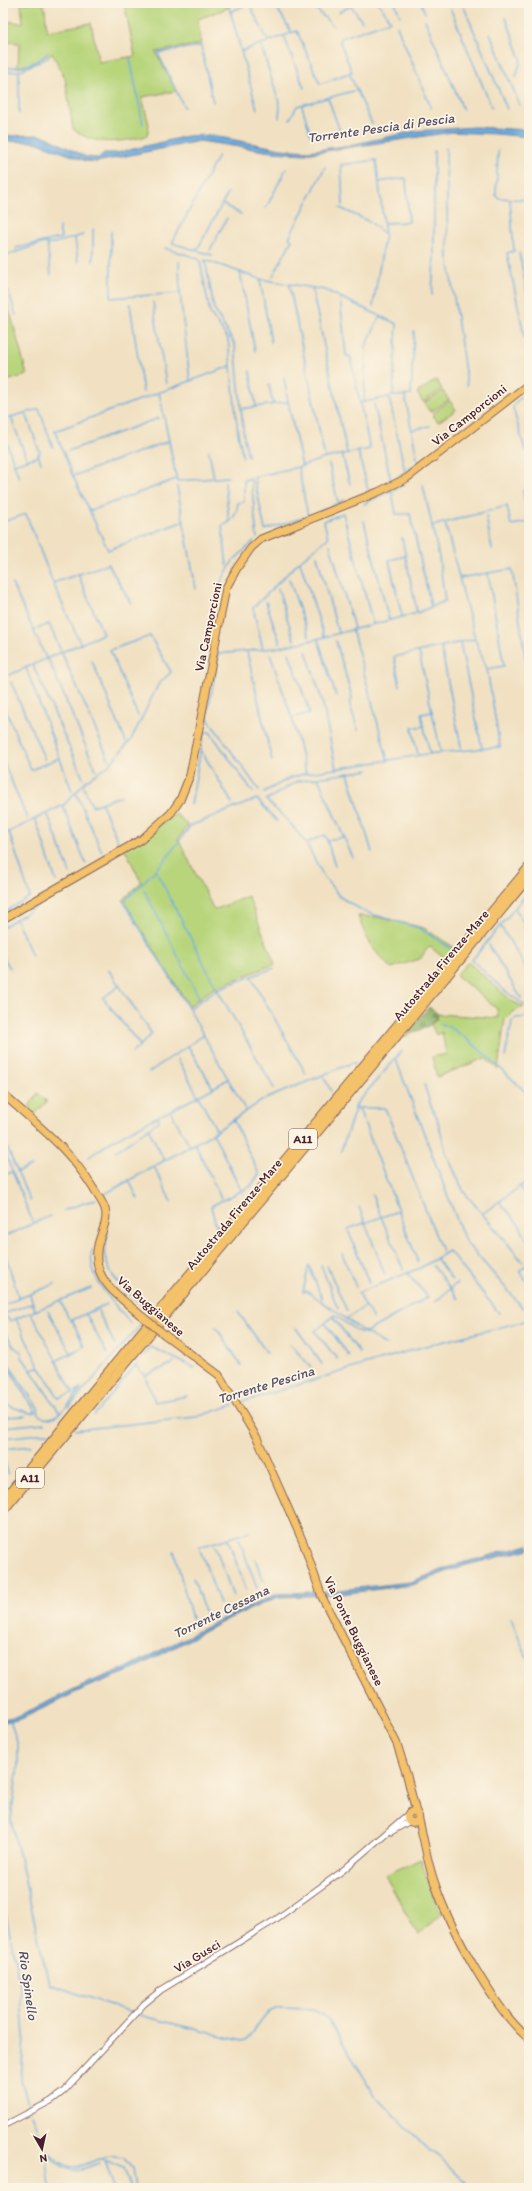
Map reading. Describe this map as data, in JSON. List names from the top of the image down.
{
  "streets": {
    "highway": ["Autostrada Firenze-Mare", "A11"],
    "main road": ["Via Camporcioni", "Via Buggianese", "Via Ponte Buggianese"],
    "street": ["Via Gusci"]
  },
  "crossings": [
    ["Via Buggianese", "Via Ponte Buggianese"],
    ["Via Ponte Buggianese", "Via Gusci"]
  ],
  "water": [
    "Torrente Pescia di Pescia",
    "Torrente Pescina",
    "Torrente Cessana",
    "Rio Spinello"
  ],
  "north": "bottom"
}
